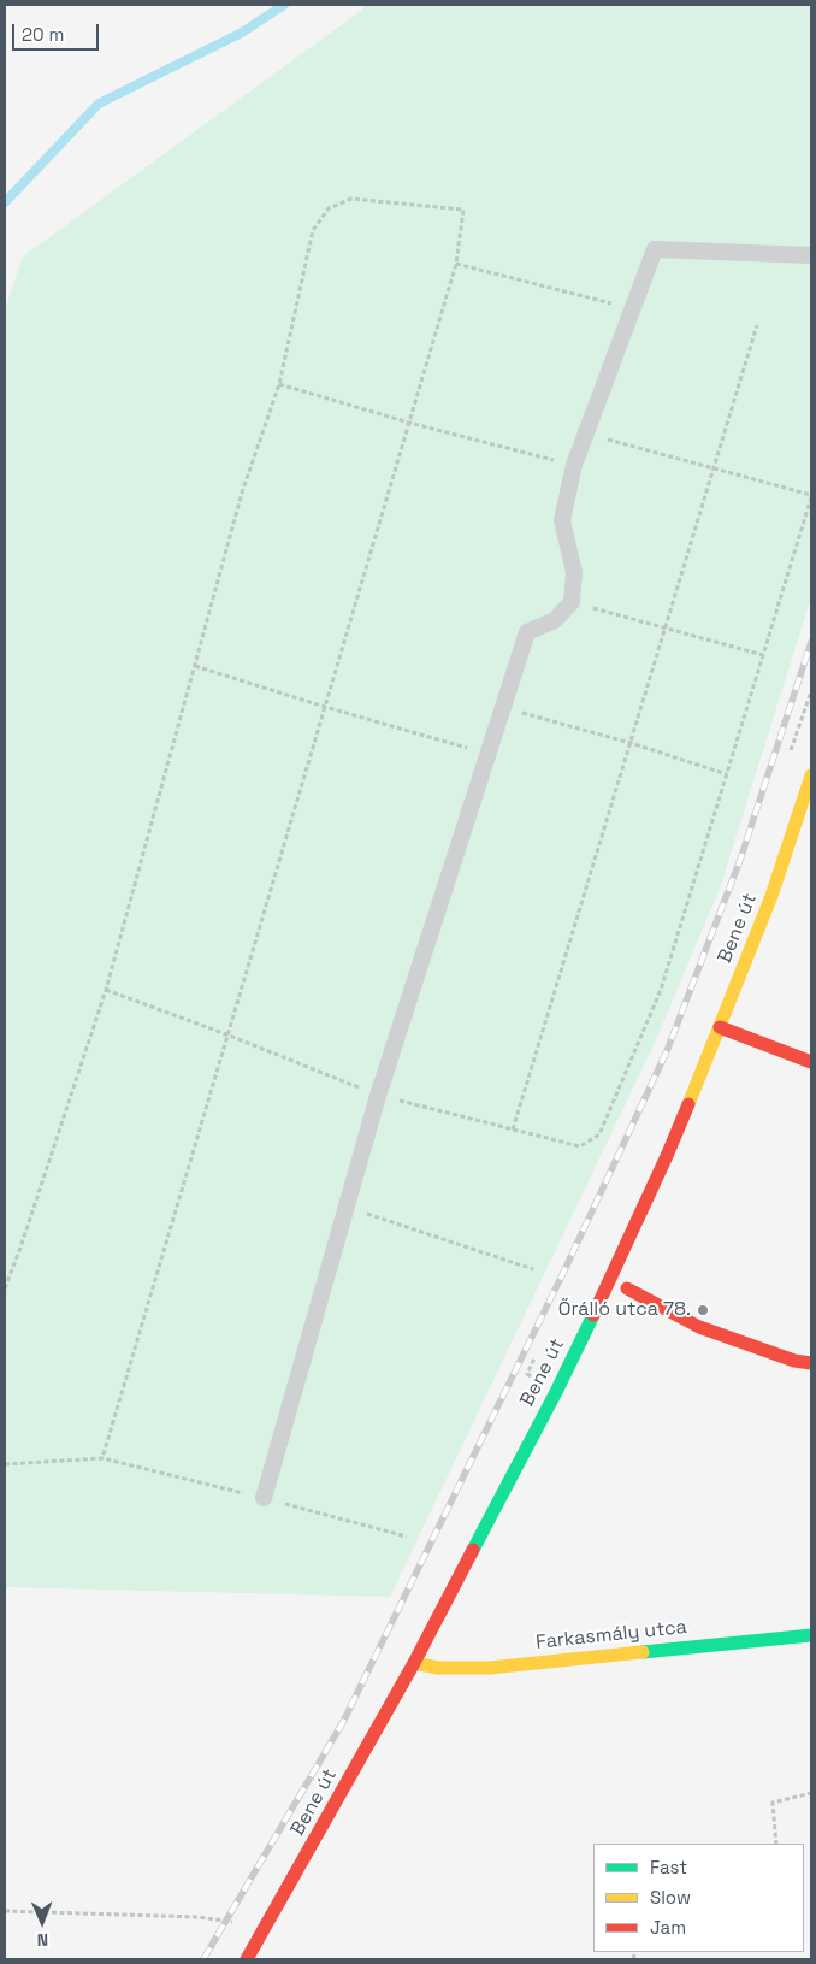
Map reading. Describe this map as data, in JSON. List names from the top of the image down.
{
  "streets": {
    "main road": ["Bene út", "Farkasmály utca"]
  },
  "crossings": [
    ["Bene út", "Farkasmály utca"]
  ],
  "places": ["Őrálló utca 78."],
  "legend": ["Fast", "Slow", "Jam"],
  "scale_bar": "20 m",
  "north": "bottom"
}
